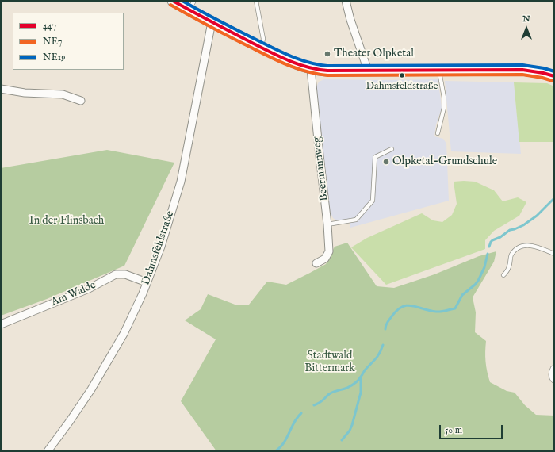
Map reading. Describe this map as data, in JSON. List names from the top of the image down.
{
  "streets": {
    "street": ["Beermannweg", "Dahmsfeldstraße", "Am Walde"]
  },
  "crossings": [
    ["Dahmsfeldstraße", "Am Walde"]
  ],
  "parks": ["In der Flinsbach", "Stadtwald Bittermark"],
  "places": ["Theater Olpketal", "Dahmsfeldstraße", "Olpketal-Grundschule"],
  "lines": ["transit line 447", "transit line NE19", "transit line NE7"],
  "legend": ["447", "NE7", "NE19"],
  "scale_bar": "50 m",
  "north": "top"
}
